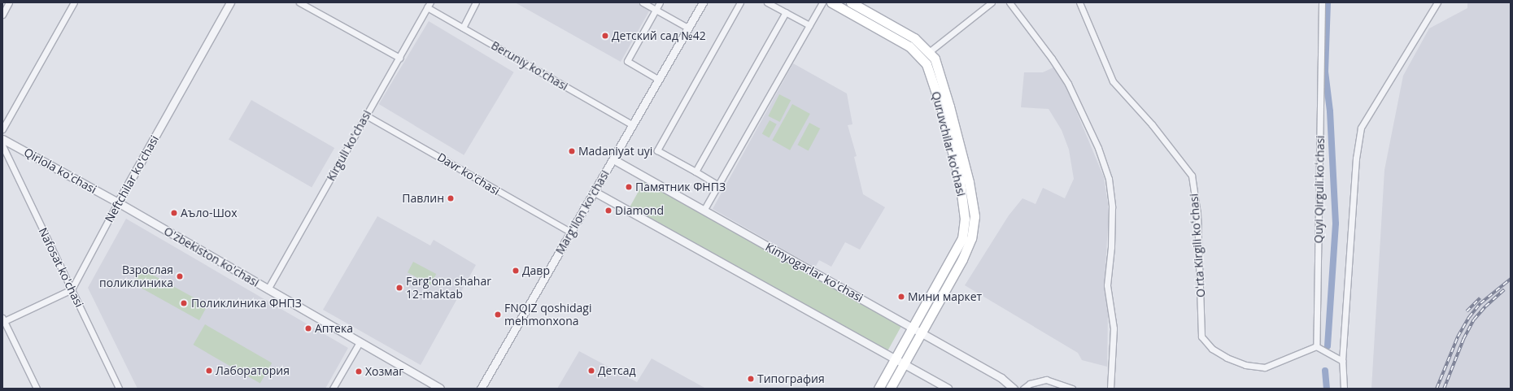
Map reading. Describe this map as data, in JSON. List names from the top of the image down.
{
  "streets": {
    "main road": ["Quruvchilar ko'chasi"],
    "street": [
      "Beruniy ko'chasi",
      "Kirguli ko'chasi",
      "Qirlola koʻchasi",
      "Davr ko'chasi",
      "Neftchilar ko'chasi",
      "Quyi Qirguli koʻchasi",
      "Marg'ilon ko'chasi",
      "Oʻrta Kirgili koʻchasi",
      "O'zbekiston ko'chasi",
      "Nafosat ko'chasi",
      "Kimyogarlar ko'chasi"
    ]
  },
  "crossings": [
    ["Beruniy ko'chasi", "Kirguli ko'chasi"],
    ["Beruniy ko'chasi", "Marg'ilon ko'chasi"],
    ["Quruvchilar ko'chasi", "Kimyogarlar ko'chasi"],
    ["Kirguli ko'chasi", "Davr ko'chasi"],
    ["Kirguli ko'chasi", "O'zbekiston ko'chasi"],
    ["Qirlola koʻchasi", "Neftchilar ko'chasi"],
    ["Qirlola koʻchasi", "O'zbekiston ko'chasi"],
    ["Davr ko'chasi", "Marg'ilon ko'chasi"],
    ["Neftchilar ko'chasi", "O'zbekiston ko'chasi"],
    ["Neftchilar ko'chasi", "Nafosat ko'chasi"],
    ["Quyi Qirguli koʻchasi", "Oʻrta Kirgili koʻchasi"],
    ["Marg'ilon ko'chasi", "Kimyogarlar ko'chasi"]
  ],
  "places": [
    "Детский сад №42",
    "Madaniyat uyi",
    "Памятник ФНПЗ",
    "Павлин",
    "Diamond",
    "Аъло-Шох",
    "Давр",
    "Взрослая поликлиника",
    "Farg'ona shahar 12-maktab",
    "Мини маркет",
    "Поликлиника ФНПЗ",
    "FNQIZ qoshidagi mehmonxona",
    "Аптека",
    "Лаборатория",
    "Детсад",
    "Хозмаг",
    "Типография"
  ]
}
